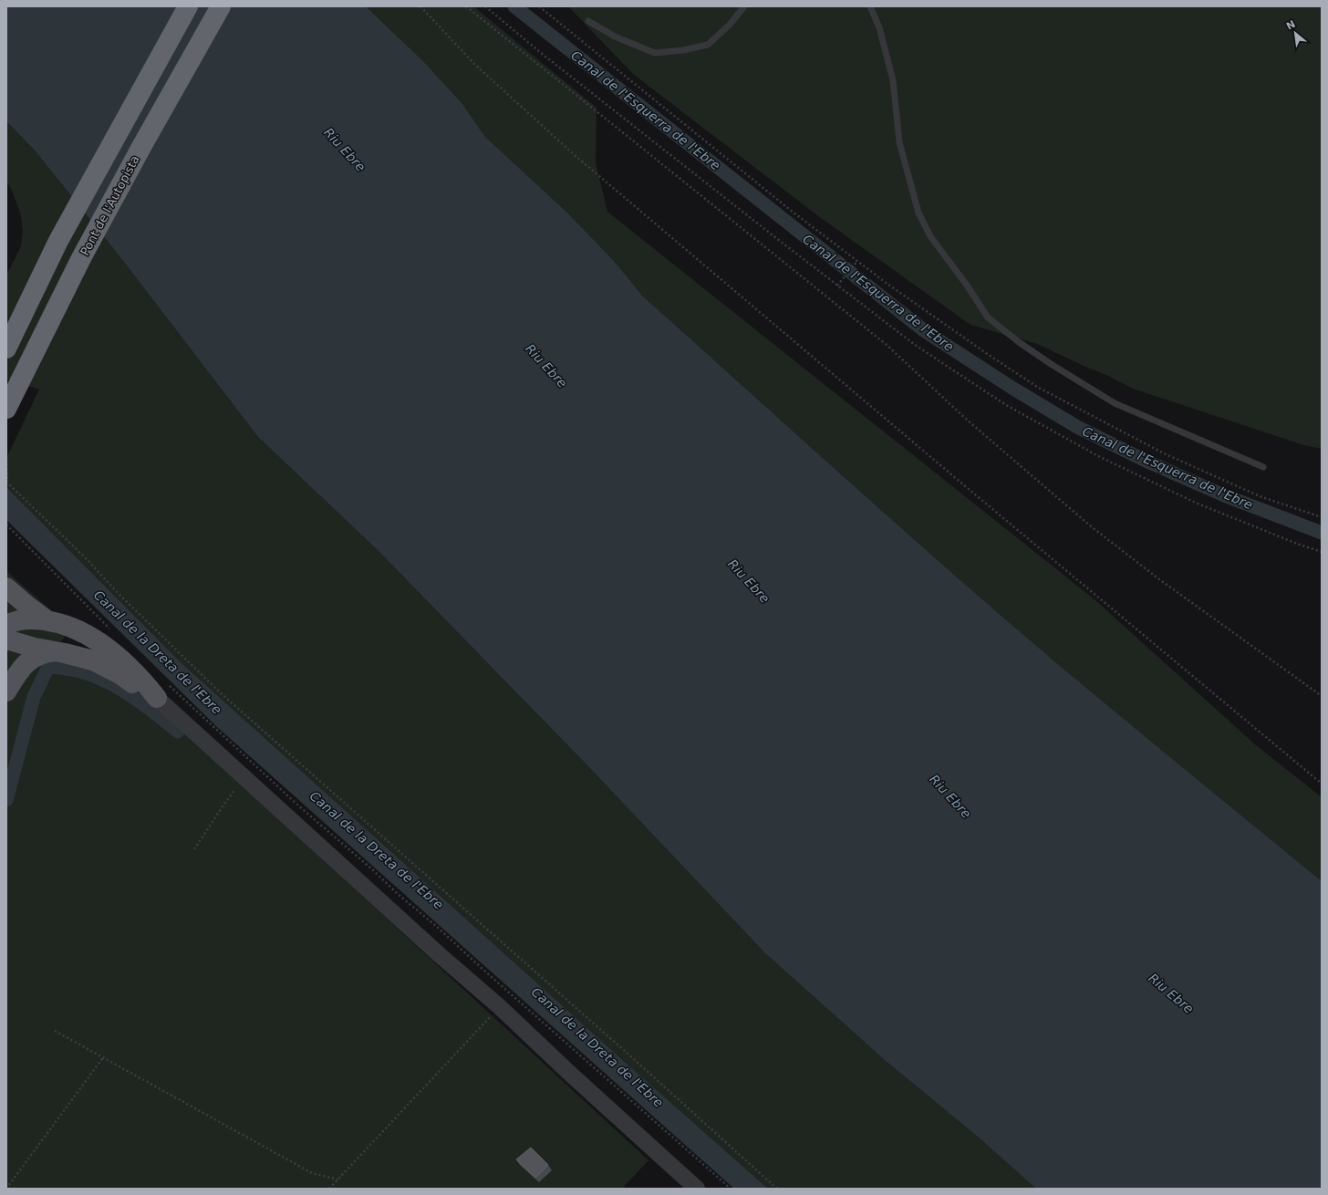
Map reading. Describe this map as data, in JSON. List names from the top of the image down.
{
  "streets": {
    "highway": ["Pont de l'Autopista"]
  },
  "water": ["Canal de l'Esquerra de l'Ebre", "Riu Ebre", "Canal de la Dreta de l'Ebre"],
  "north": "top left"
}
